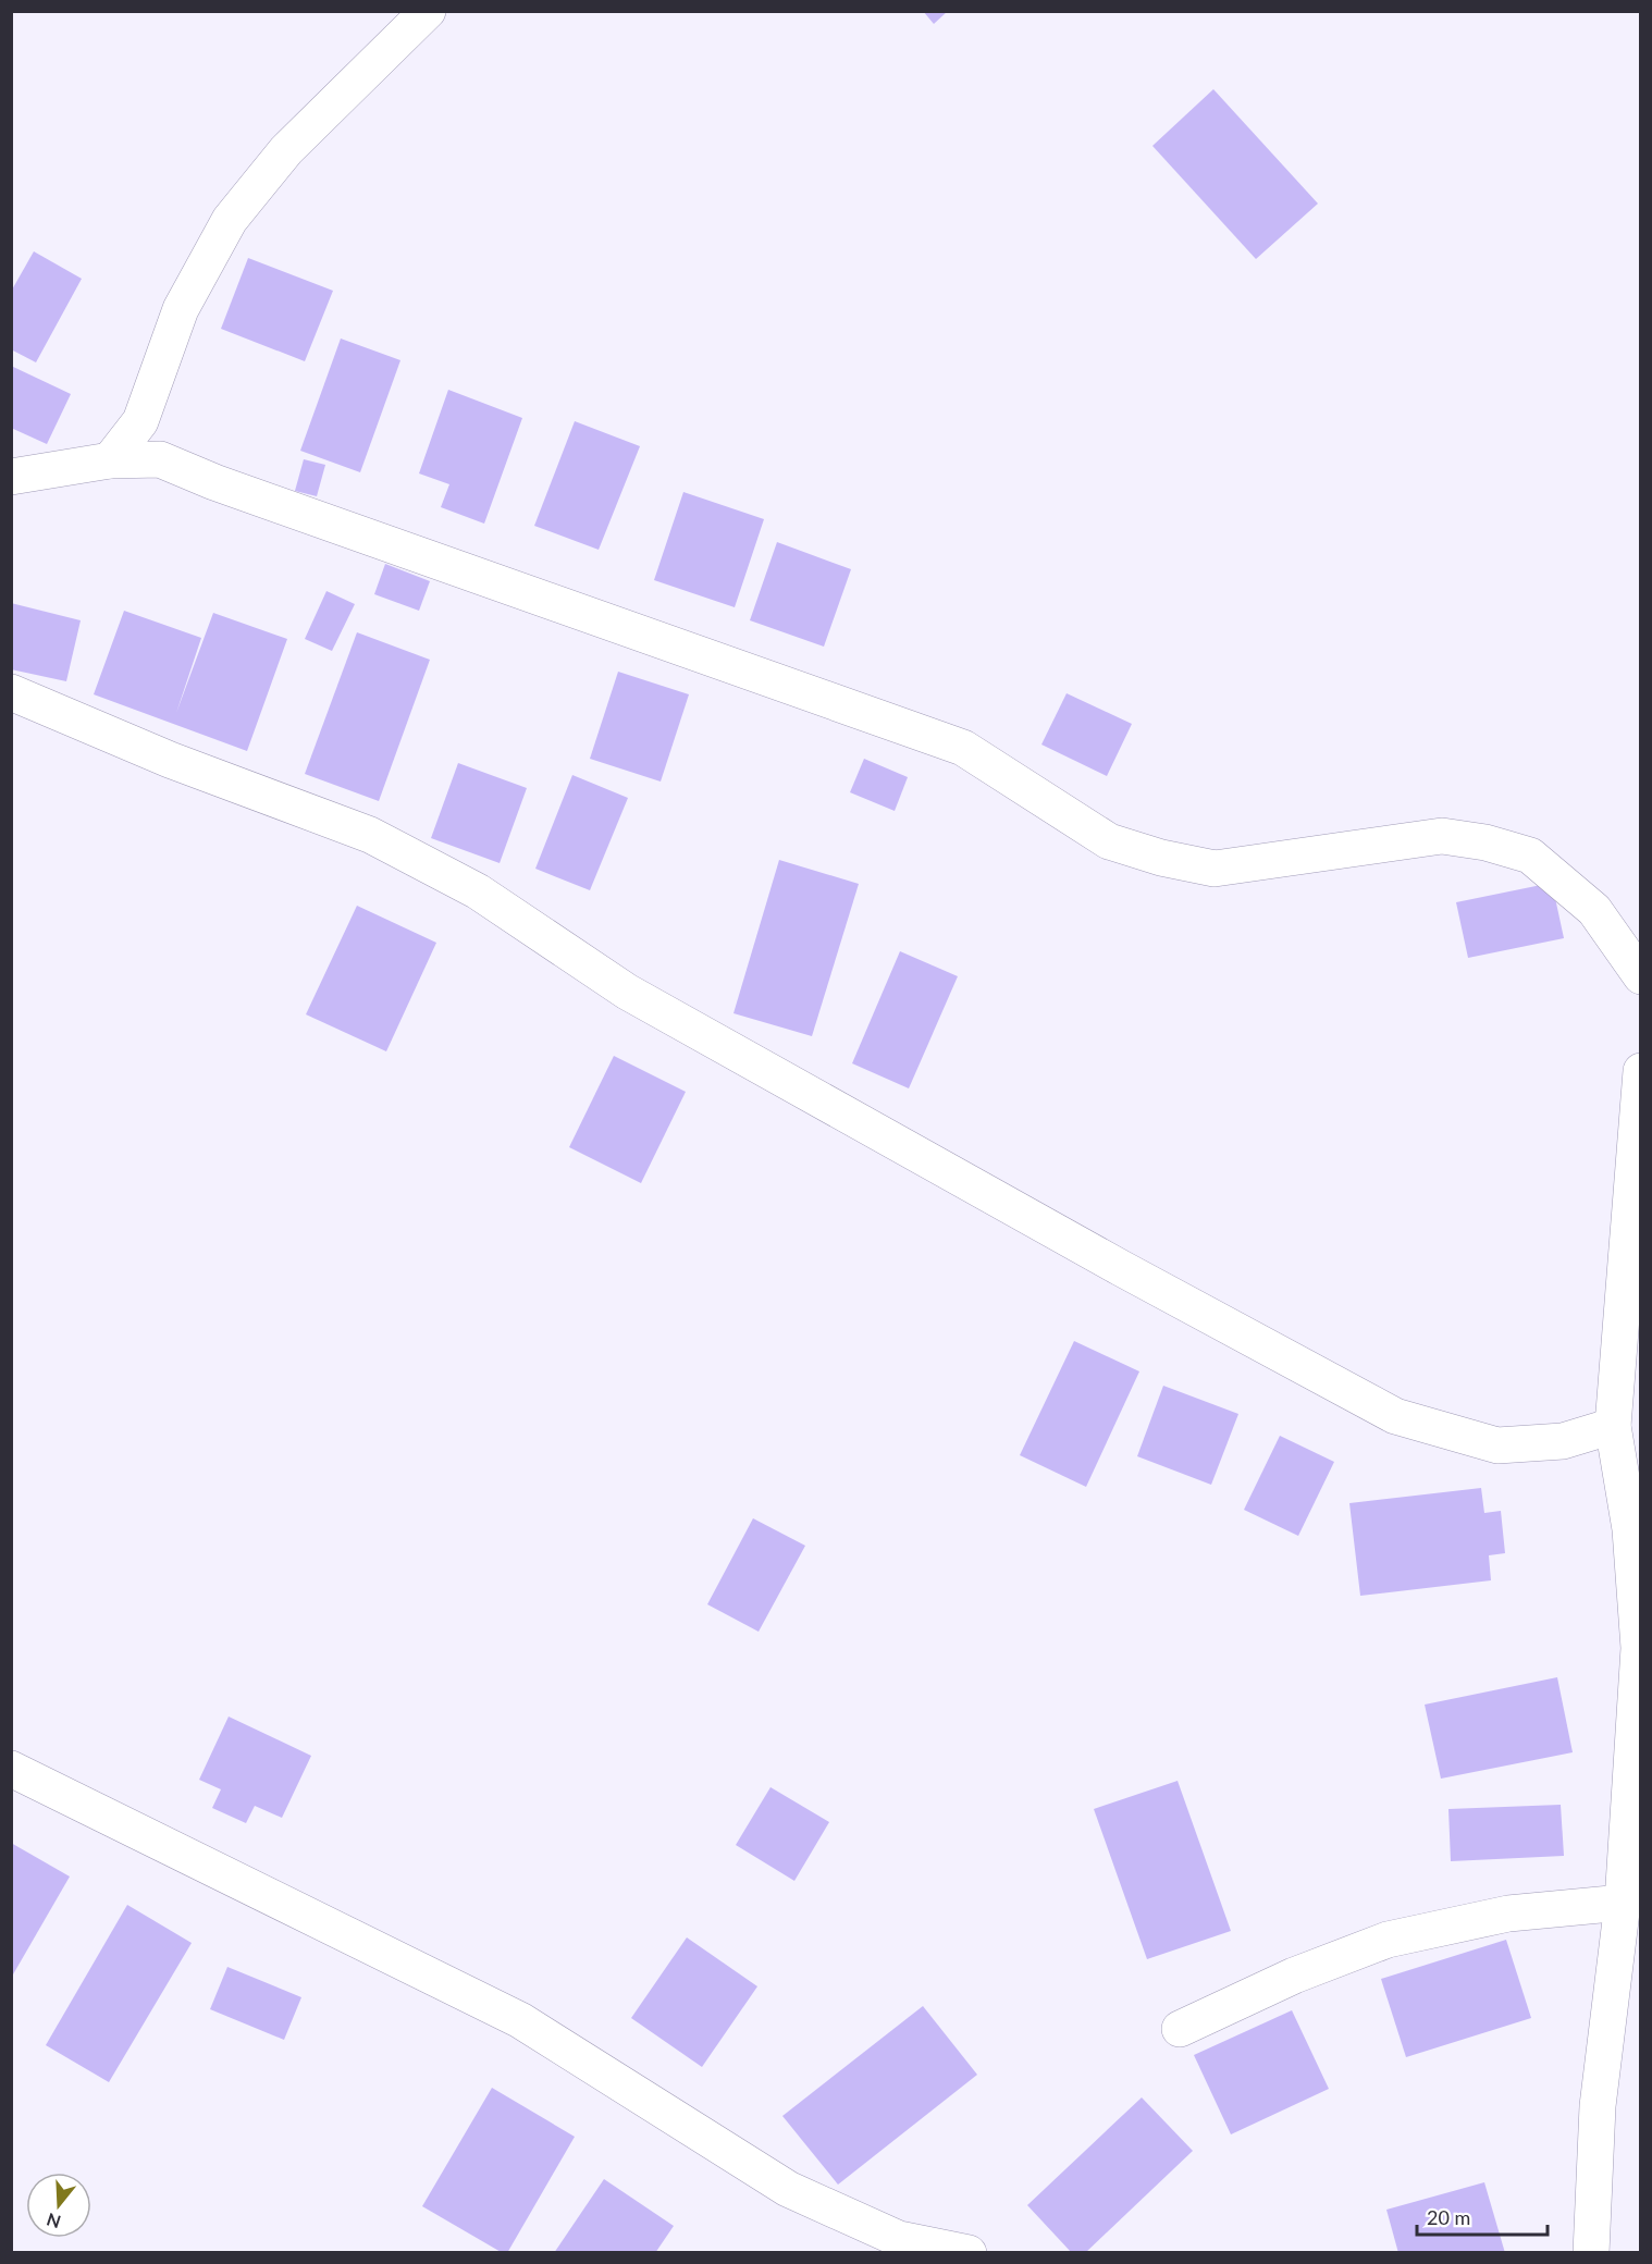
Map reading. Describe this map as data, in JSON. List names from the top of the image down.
{
  "scale_bar": "20 m",
  "north": "bottom"
}
